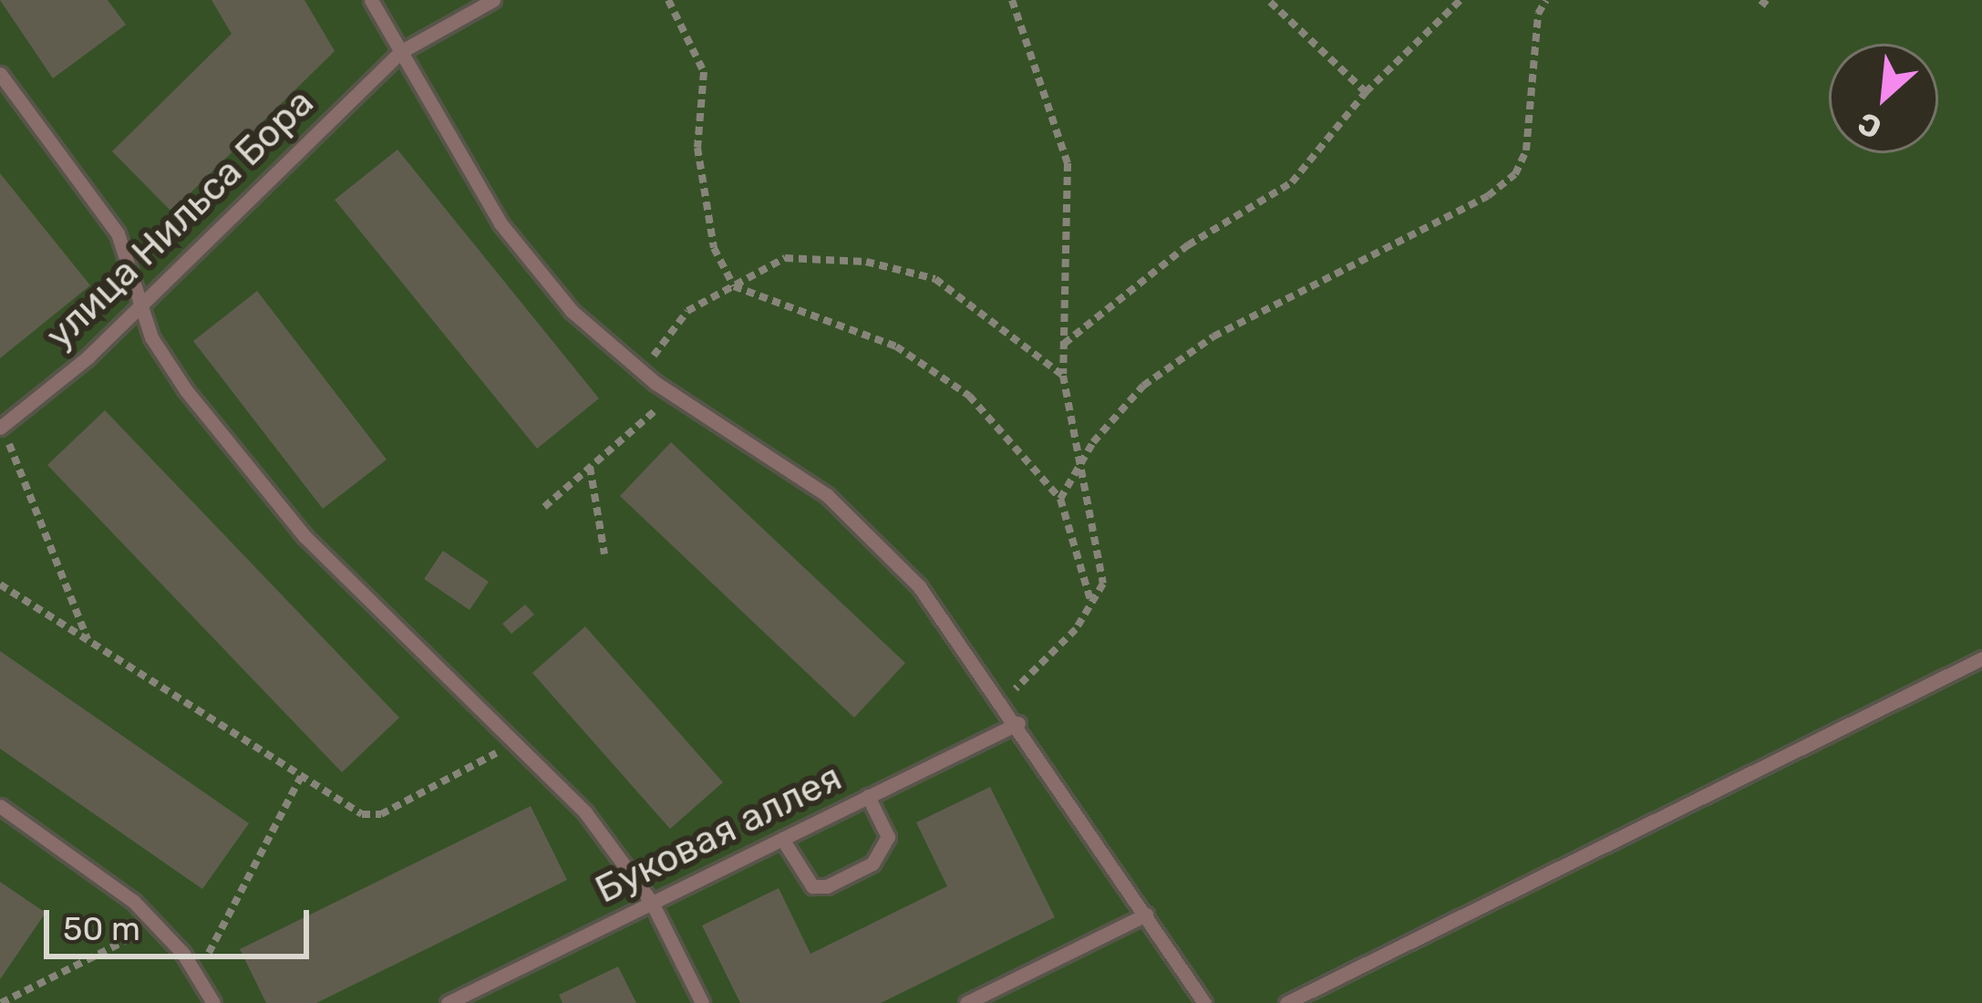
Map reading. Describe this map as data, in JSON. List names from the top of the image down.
{
  "streets": {
    "lane": ["улица Нильса Бора", "Буковая аллея"]
  },
  "scale_bar": "50 m",
  "north": "bottom left"
}
